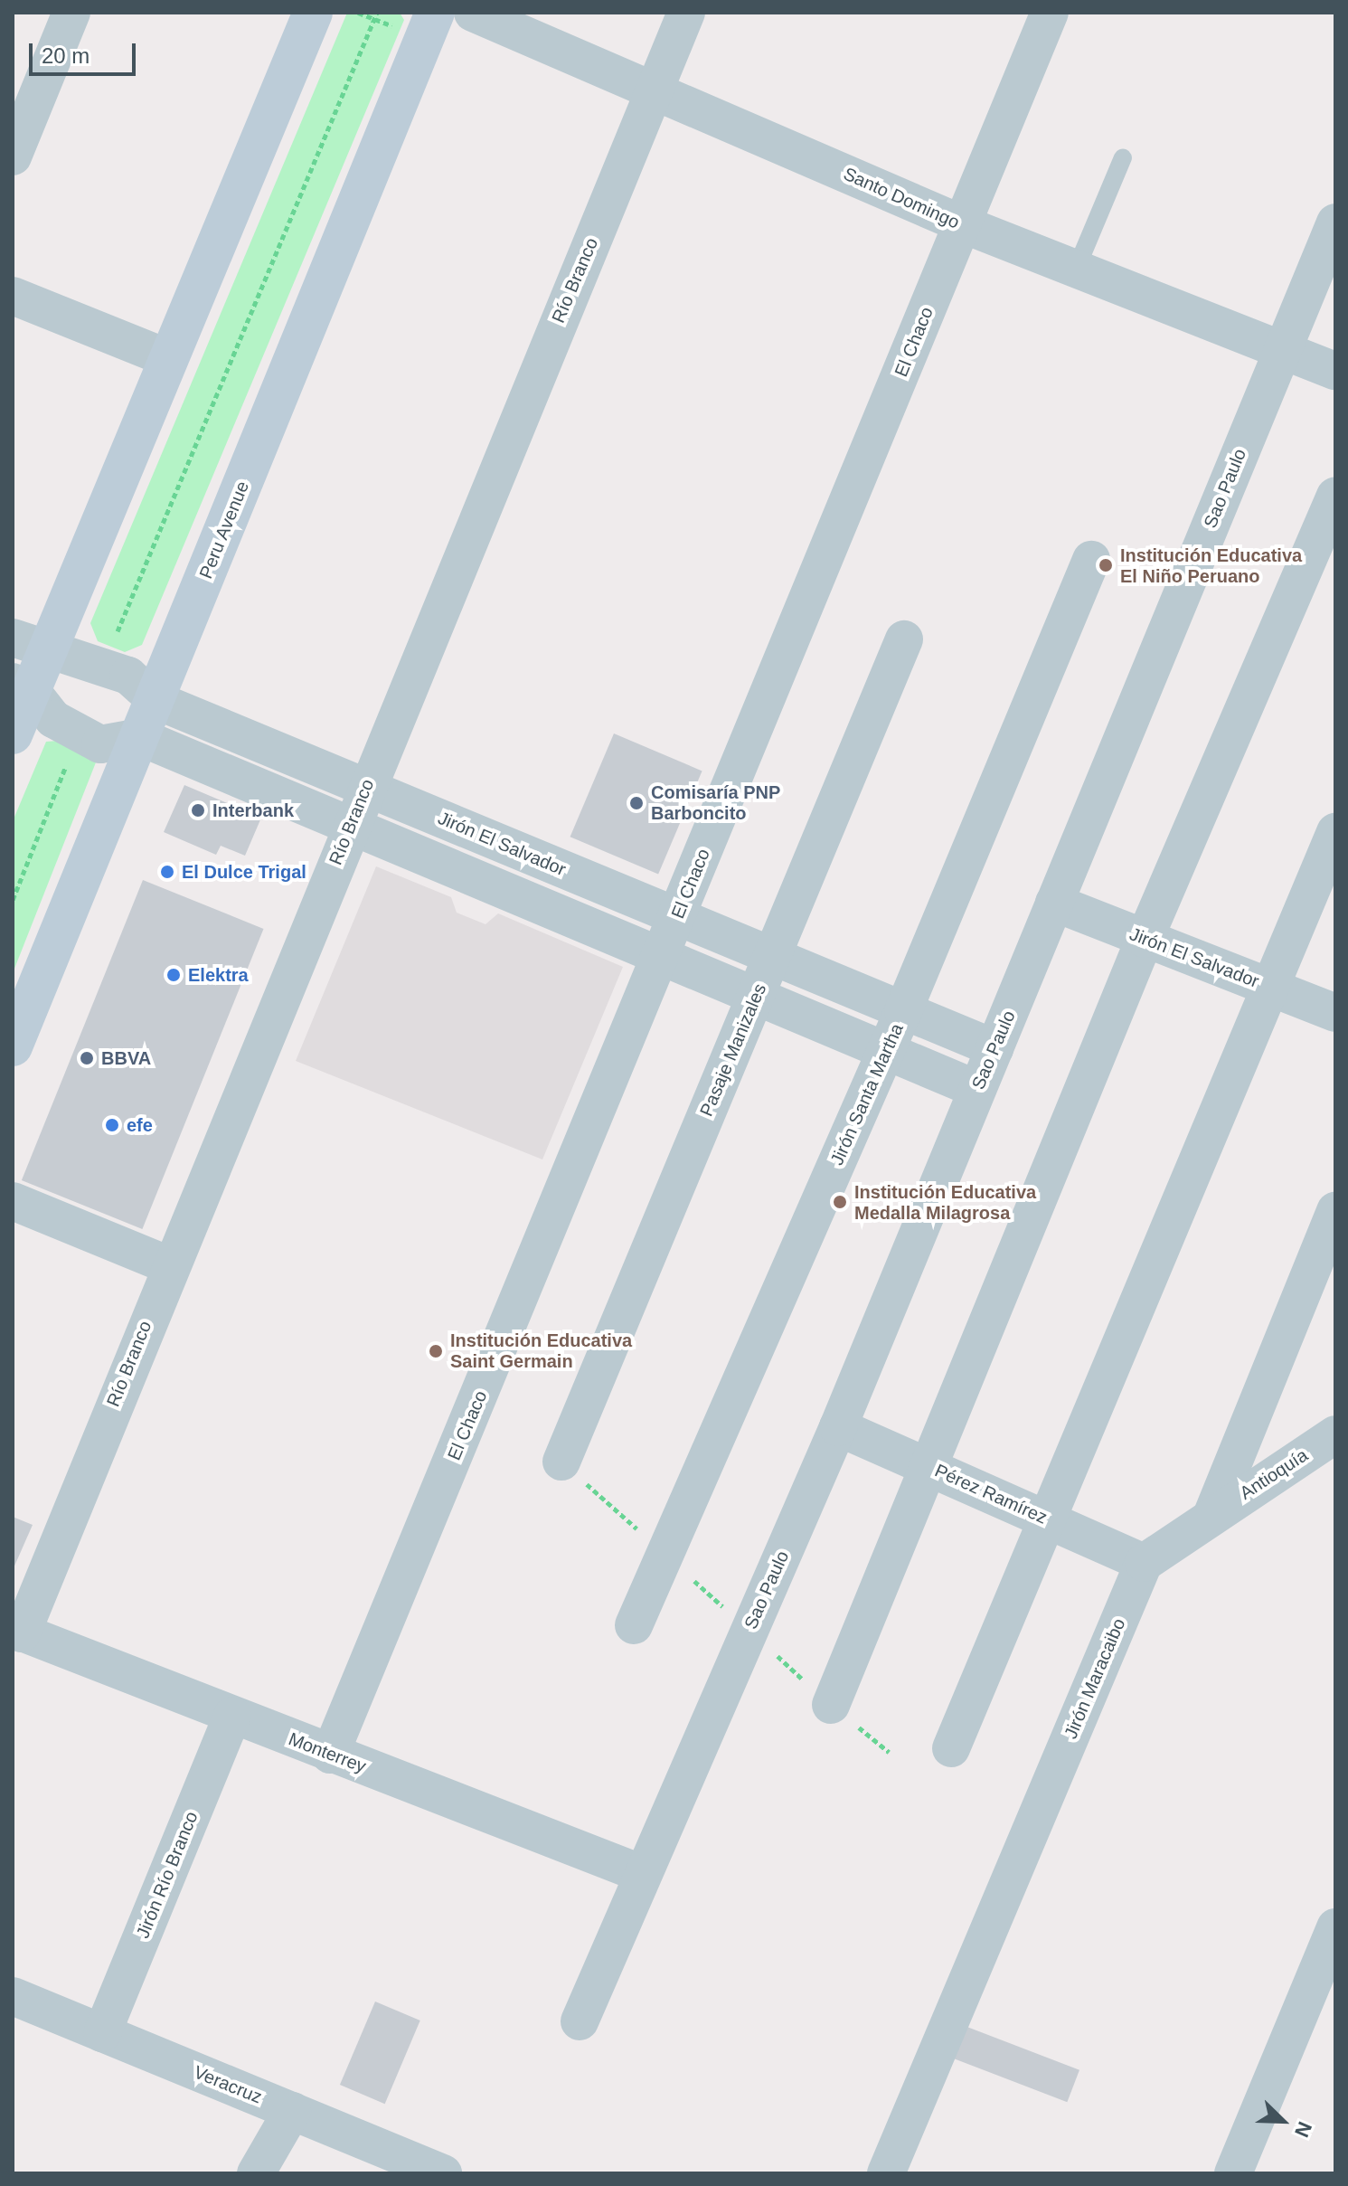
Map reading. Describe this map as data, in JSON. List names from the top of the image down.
{
  "streets": {
    "main road": ["Peru Avenue"],
    "street": [
      "Santo Domingo",
      "Río Branco",
      "El Chaco",
      "Sao Paulo",
      "Jirón El Salvador",
      "Pasaje Manizales",
      "Jirón Santa Martha",
      "Antioquía",
      "Pérez Ramírez",
      "Jirón Maracaibo",
      "Monterrey",
      "Jirón Río Branco",
      "Veracruz"
    ]
  },
  "crossings": [
    ["Santo Domingo", "Río Branco"],
    ["Santo Domingo", "El Chaco"],
    ["Santo Domingo", "Sao Paulo"],
    ["Río Branco", "Jirón El Salvador"],
    ["Río Branco", "Monterrey"],
    ["El Chaco", "Jirón El Salvador"],
    ["El Chaco", "Monterrey"],
    ["Sao Paulo", "Jirón El Salvador"],
    ["Sao Paulo", "Pérez Ramírez"],
    ["Sao Paulo", "Monterrey"],
    ["Peru Avenue", "Jirón El Salvador"],
    ["Jirón El Salvador", "Pasaje Manizales"],
    ["Jirón El Salvador", "Jirón Santa Martha"],
    ["Pérez Ramírez", "Jirón Maracaibo"],
    ["Monterrey", "Jirón Río Branco"],
    ["Jirón Río Branco", "Veracruz"]
  ],
  "places": [
    "Institución Educativa El Niño Peruano",
    "Comisaría PNP Barboncito",
    "Interbank",
    "El Dulce Trigal",
    "Elektra",
    "BBVA",
    "efe",
    "Institución Educativa Medalla Milagrosa",
    "Institución Educativa Saint Germain"
  ],
  "scale_bar": "20 m",
  "north": "bottom right"
}
